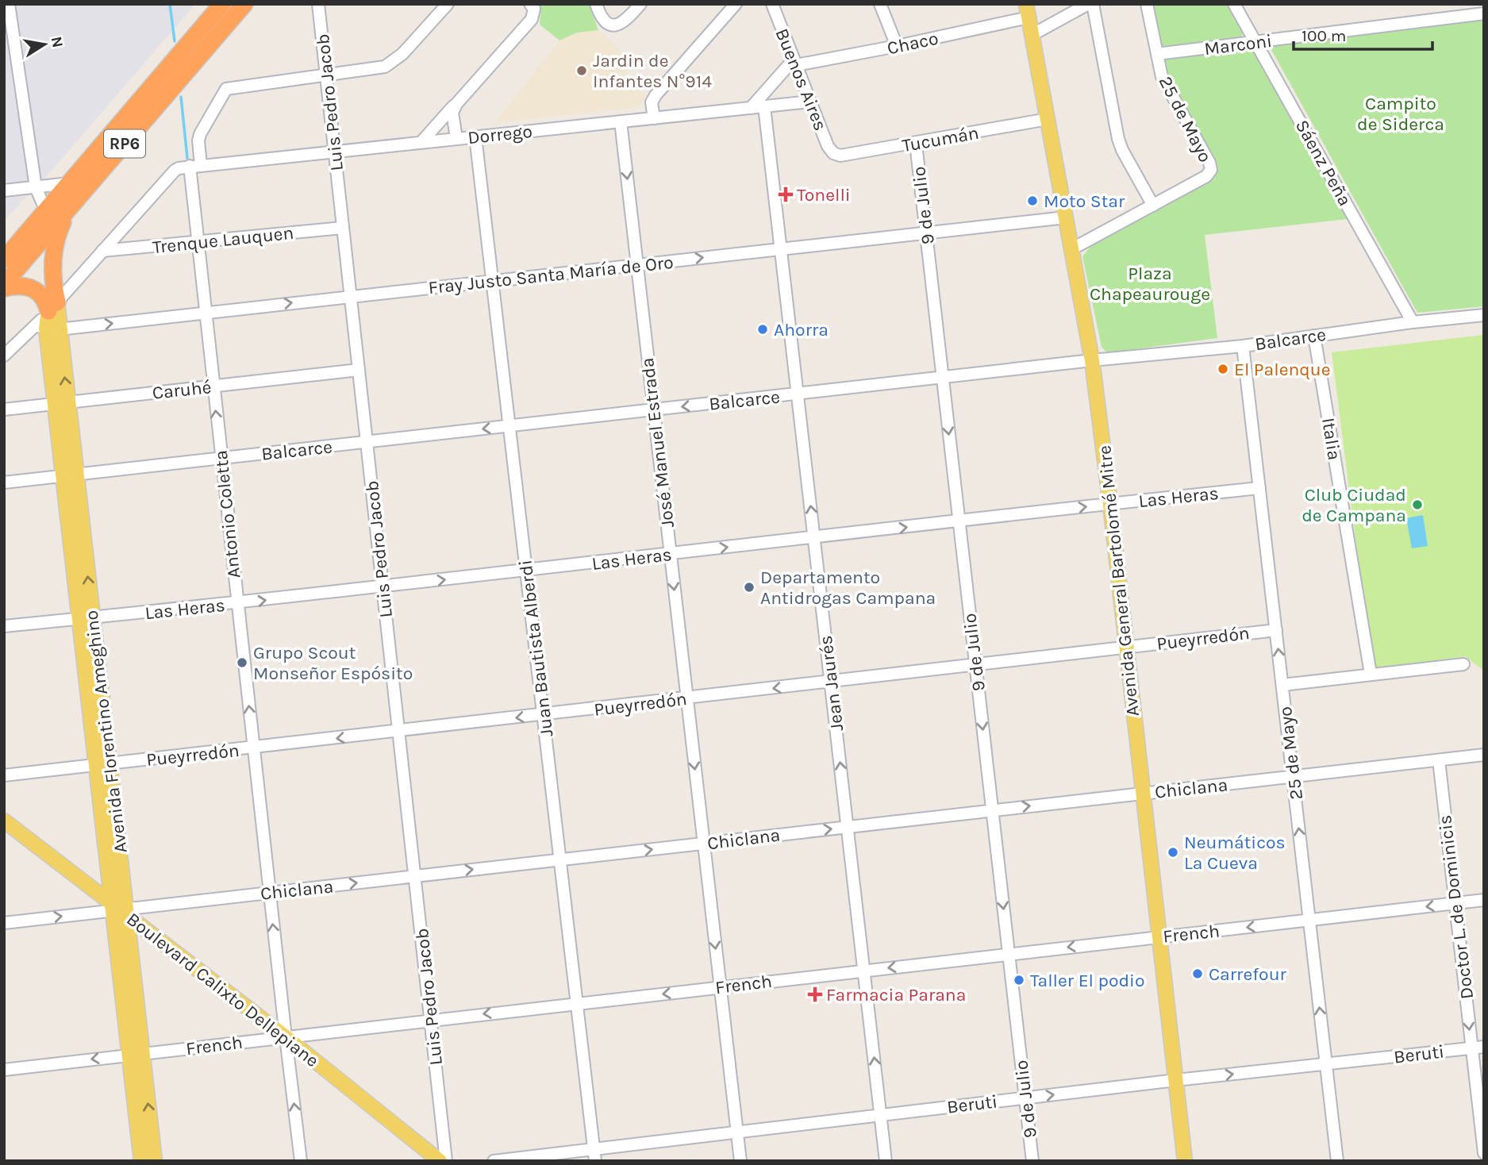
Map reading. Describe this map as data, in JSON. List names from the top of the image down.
{
  "streets": {
    "highway": ["RP6"],
    "main road": ["Avenida General Bartolomé Mitre", "Avenida Florentino Ameghino", "Boulevard Calixto Dellepiane"],
    "street": [
      "Chaco",
      "Marconi",
      "Buenos Aires",
      "Luis Pedro Jacob",
      "25 de Mayo",
      "Dorrego",
      "Tucumán",
      "Sáenz Peña",
      "9 de Julio",
      "Trenque Lauquen",
      "Fray Justo Santa María de Oro",
      "Balcarce",
      "Caruhé",
      "Italia",
      "José Manuel Estrada",
      "Las Heras",
      "Antonio Coletta",
      "Pueyrredón",
      "Juan Bautista Alberdi",
      "Jean Jaurés",
      "Chiclana",
      "Doctor L. de Dominicis",
      "French",
      "Beruti"
    ]
  },
  "crossings": [
    ["Chaco", "Buenos Aires"],
    ["Chaco", "Avenida General Bartolomé Mitre"],
    ["Marconi", "25 de Mayo"],
    ["Marconi", "Sáenz Peña"],
    ["Buenos Aires", "Dorrego"],
    ["Buenos Aires", "Tucumán"],
    ["Luis Pedro Jacob", "Dorrego"],
    ["Luis Pedro Jacob", "Trenque Lauquen"],
    ["Luis Pedro Jacob", "Fray Justo Santa María de Oro"],
    ["Luis Pedro Jacob", "Balcarce"],
    ["Luis Pedro Jacob", "Caruhé"],
    ["Luis Pedro Jacob", "Las Heras"],
    ["Luis Pedro Jacob", "Antonio Coletta"],
    ["Luis Pedro Jacob", "Pueyrredón"],
    ["Luis Pedro Jacob", "Chiclana"],
    ["Luis Pedro Jacob", "French"],
    ["25 de Mayo", "Balcarce"],
    ["25 de Mayo", "Las Heras"],
    ["25 de Mayo", "Pueyrredón"],
    ["25 de Mayo", "Chiclana"],
    ["25 de Mayo", "French"],
    ["25 de Mayo", "Beruti"],
    ["Dorrego", "Trenque Lauquen"],
    ["Dorrego", "José Manuel Estrada"],
    ["Dorrego", "Antonio Coletta"],
    ["Dorrego", "Juan Bautista Alberdi"],
    ["Dorrego", "Jean Jaurés"],
    ["Tucumán", "9 de Julio"],
    ["Tucumán", "Avenida General Bartolomé Mitre"],
    ["Sáenz Peña", "Balcarce"],
    ["9 de Julio", "Fray Justo Santa María de Oro"],
    ["9 de Julio", "Balcarce"],
    ["9 de Julio", "Las Heras"],
    ["9 de Julio", "Pueyrredón"],
    ["9 de Julio", "Chiclana"],
    ["9 de Julio", "French"],
    ["9 de Julio", "Beruti"],
    ["Trenque Lauquen", "Fray Justo Santa María de Oro"],
    ["Trenque Lauquen", "Antonio Coletta"],
    ["Trenque Lauquen", "Avenida Florentino Ameghino"],
    ["Fray Justo Santa María de Oro", "José Manuel Estrada"],
    ["Fray Justo Santa María de Oro", "Antonio Coletta"],
    ["Fray Justo Santa María de Oro", "Avenida General Bartolomé Mitre"],
    ["Fray Justo Santa María de Oro", "Juan Bautista Alberdi"],
    ["Fray Justo Santa María de Oro", "Jean Jaurés"],
    ["Fray Justo Santa María de Oro", "Avenida Florentino Ameghino"],
    ["Balcarce", "Italia"],
    ["Balcarce", "José Manuel Estrada"],
    ["Balcarce", "Antonio Coletta"],
    ["Balcarce", "Avenida General Bartolomé Mitre"],
    ["Balcarce", "Juan Bautista Alberdi"],
    ["Balcarce", "Jean Jaurés"],
    ["Balcarce", "Avenida Florentino Ameghino"],
    ["Caruhé", "Antonio Coletta"],
    ["Caruhé", "Avenida Florentino Ameghino"],
    ["José Manuel Estrada", "Las Heras"],
    ["José Manuel Estrada", "Pueyrredón"],
    ["José Manuel Estrada", "Chiclana"],
    ["José Manuel Estrada", "French"],
    ["José Manuel Estrada", "Beruti"],
    ["Las Heras", "Antonio Coletta"],
    ["Las Heras", "Avenida General Bartolomé Mitre"],
    ["Las Heras", "Juan Bautista Alberdi"],
    ["Las Heras", "Jean Jaurés"],
    ["Las Heras", "Avenida Florentino Ameghino"],
    ["Antonio Coletta", "Pueyrredón"],
    ["Antonio Coletta", "Chiclana"],
    ["Antonio Coletta", "French"],
    ["Antonio Coletta", "Boulevard Calixto Dellepiane"],
    ["Avenida General Bartolomé Mitre", "Pueyrredón"],
    ["Avenida General Bartolomé Mitre", "Chiclana"],
    ["Avenida General Bartolomé Mitre", "French"],
    ["Avenida General Bartolomé Mitre", "Beruti"],
    ["Pueyrredón", "Juan Bautista Alberdi"],
    ["Pueyrredón", "Jean Jaurés"],
    ["Pueyrredón", "Avenida Florentino Ameghino"],
    ["Juan Bautista Alberdi", "Chiclana"],
    ["Juan Bautista Alberdi", "French"],
    ["Juan Bautista Alberdi", "Beruti"],
    ["Jean Jaurés", "Chiclana"],
    ["Jean Jaurés", "French"],
    ["Jean Jaurés", "Beruti"],
    ["Avenida Florentino Ameghino", "Chiclana"],
    ["Avenida Florentino Ameghino", "French"],
    ["Avenida Florentino Ameghino", "Boulevard Calixto Dellepiane"],
    ["Chiclana", "Doctor L. de Dominicis"],
    ["Chiclana", "Boulevard Calixto Dellepiane"],
    ["Doctor L. de Dominicis", "French"],
    ["Doctor L. de Dominicis", "Beruti"],
    ["French", "Boulevard Calixto Dellepiane"]
  ],
  "one_way": [
    "9 de Julio",
    "Fray Justo Santa María de Oro",
    "José Manuel Estrada",
    "Las Heras",
    "Antonio Coletta",
    "Jean Jaurés",
    "Chiclana",
    "Doctor L. de Dominicis",
    "French"
  ],
  "parks": ["Campito de Siderca", "Plaza Chapeaurouge"],
  "places": {
    "other": [
      "Jardin de Infantes N°914",
      "Moto Star",
      "Ahorra",
      "El Palenque",
      "Club Ciudad de Campana",
      "Departamento Antidrogas Campana",
      "Grupo Scout Monseñor Espósito",
      "Neumáticos La Cueva",
      "Carrefour",
      "Taller El podio"
    ],
    "health": ["Tonelli", "Farmacia Parana"]
  },
  "scale_bar": "100 m",
  "north": "right"
}
